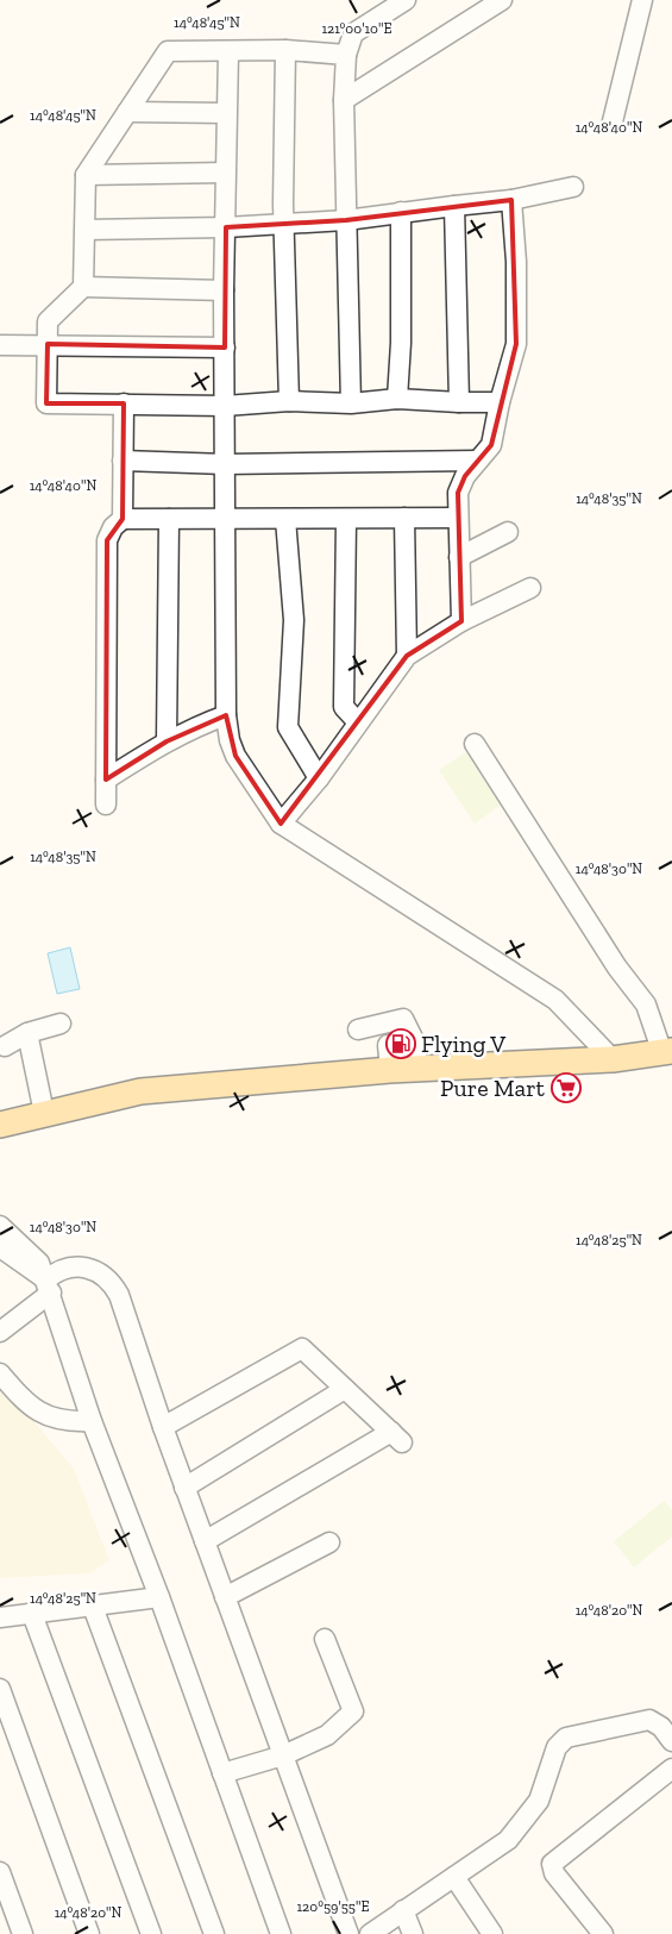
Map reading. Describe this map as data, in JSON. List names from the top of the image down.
{
  "places": {
    "fuel station": ["Flying V"],
    "supermarket": ["Pure Mart"]
  },
  "coordinates": [
    "14°48'45\"N",
    "121°00'10\"E",
    "14°48'40\"N",
    "14°48'35\"N",
    "14°48'30\"N",
    "14°48'25\"N",
    "14°48'20\"N",
    "120°59'55\"E"
  ]
}
